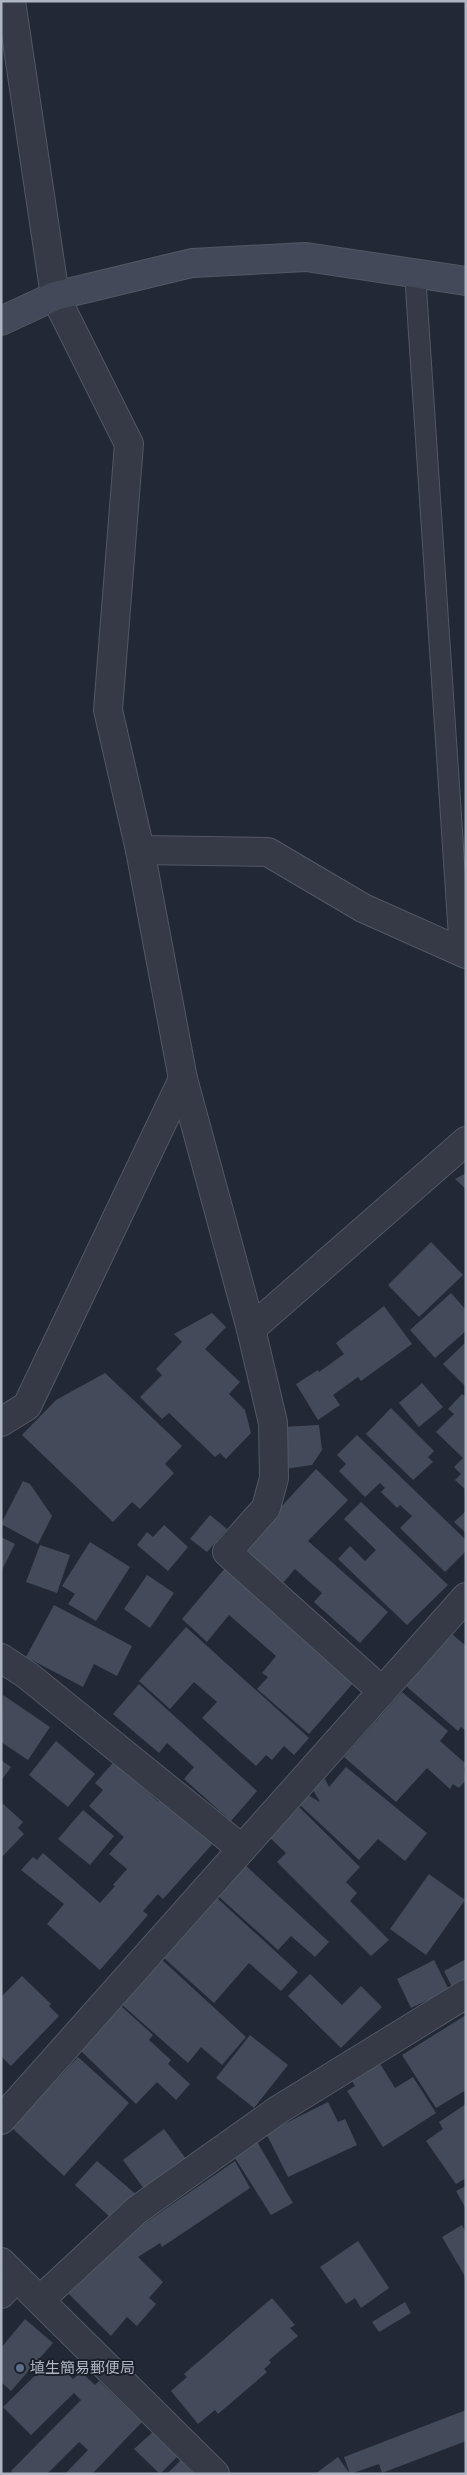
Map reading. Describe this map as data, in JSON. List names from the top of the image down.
{
  "places": ["埴生簡易郵便局"]
}
